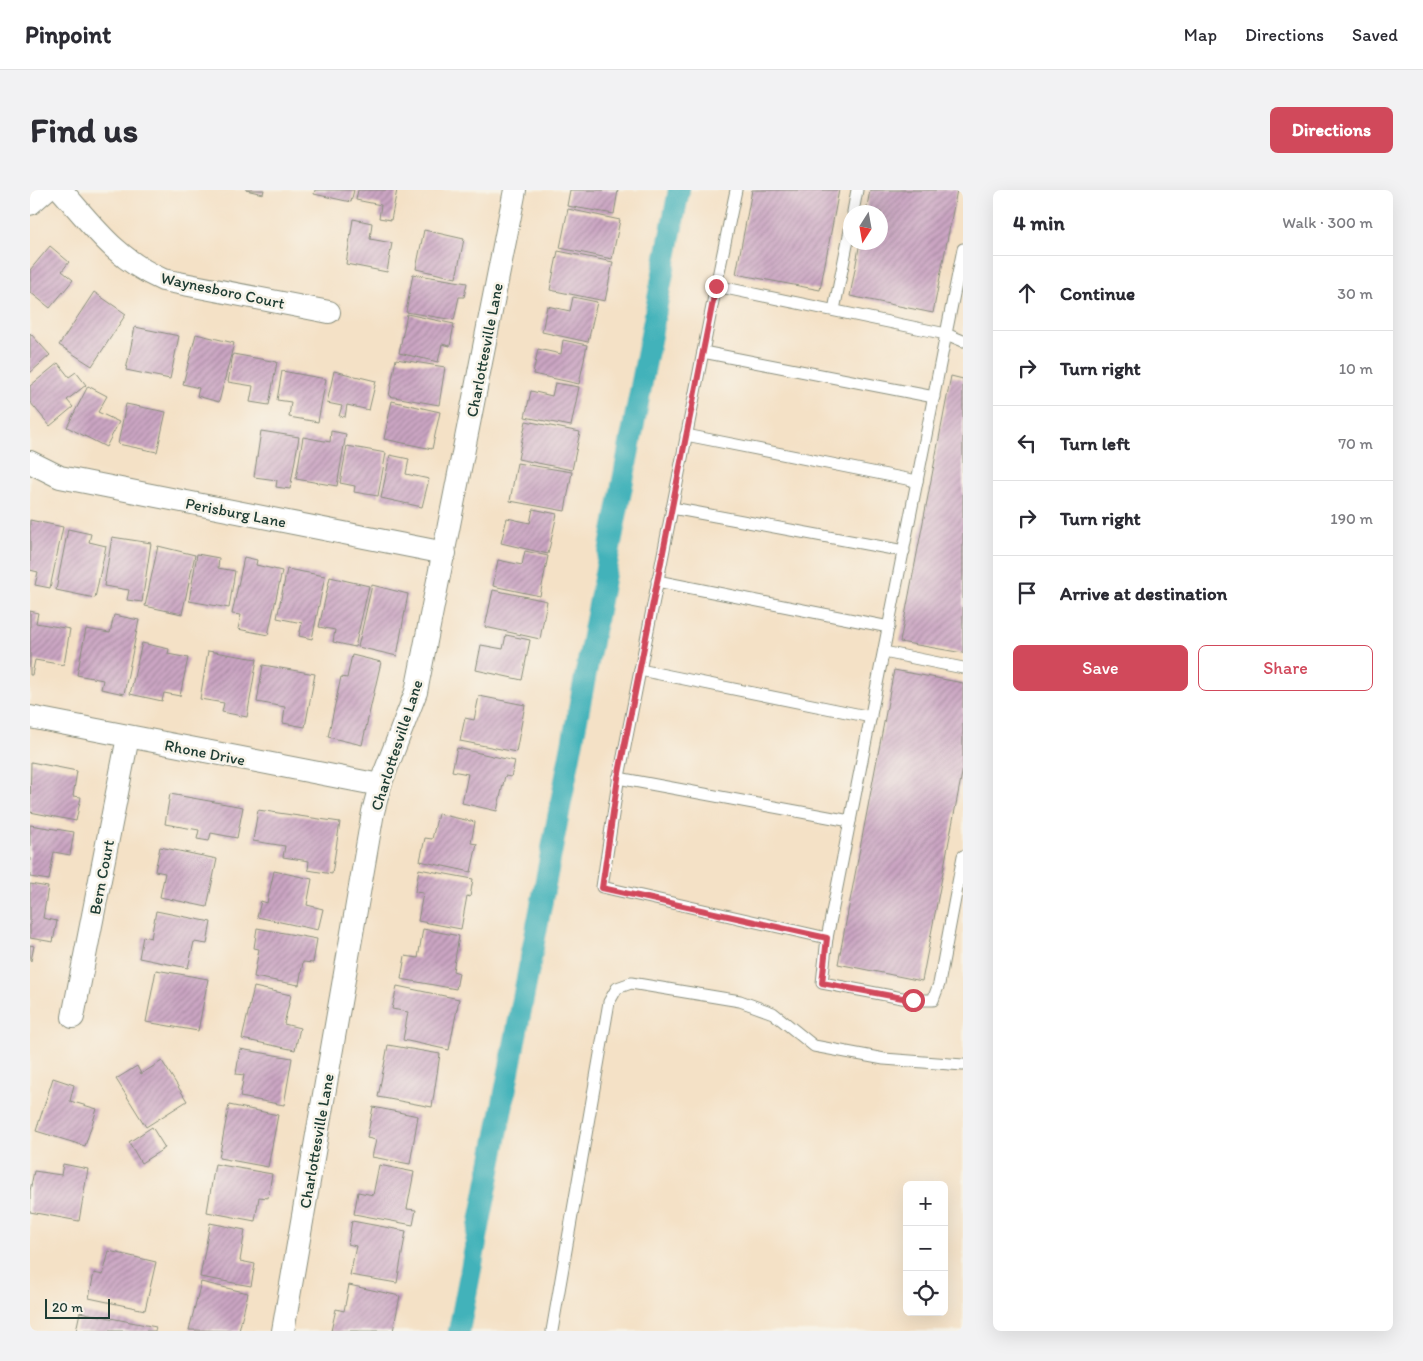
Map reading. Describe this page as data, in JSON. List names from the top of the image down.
{
  "streets": {
    "street": [
      "Waynesboro Court",
      "Charlottesville Lane",
      "Perisburg Lane",
      "Rhone Drive",
      "Bern Court"
    ]
  },
  "crossings": [
    ["Charlottesville Lane", "Perisburg Lane"],
    ["Charlottesville Lane", "Rhone Drive"],
    ["Rhone Drive", "Bern Court"]
  ],
  "scale_bar": "20 m",
  "north": "bottom",
  "page": {
    "header": "Pinpoint",
    "nav": ["Map", "Directions", "Saved"],
    "buttons": [
      "Directions",
      ["Save", "Share"]
    ],
    "title": "Find us",
    "heading": ["4 min", "Walk · 300 m"],
    "list": [
      ["Continue", "30 m"],
      ["Turn right", "10 m"],
      ["Turn left", "70 m"],
      ["Turn right", "190 m"],
      "Arrive at destination"
    ],
    "map_buttons": ["+", "−"],
    "scale": "20 m"
  }
}
